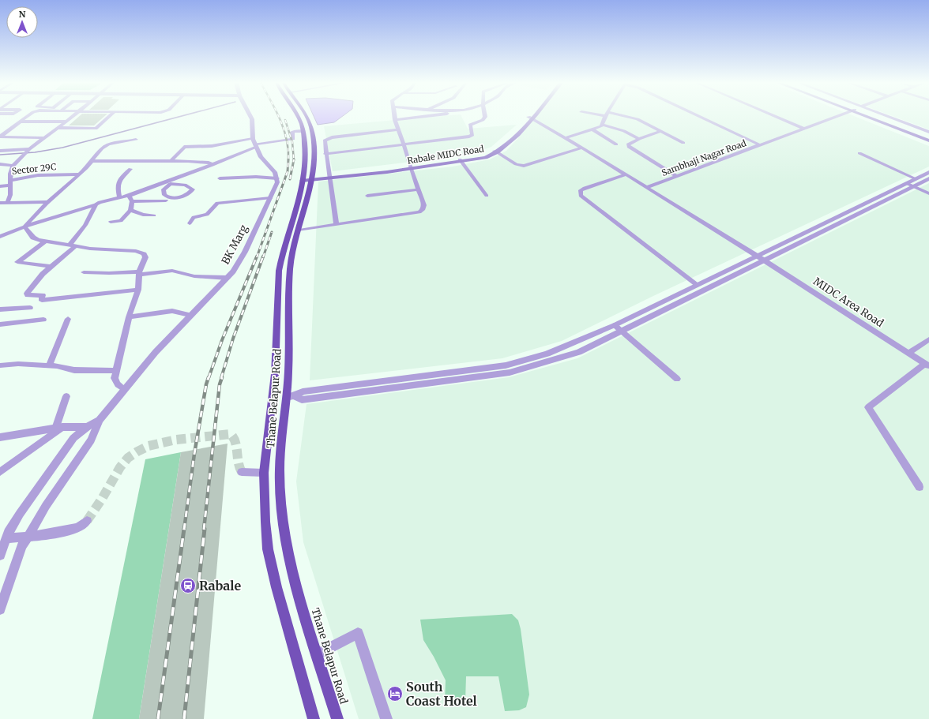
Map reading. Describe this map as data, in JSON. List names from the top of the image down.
{
  "streets": {
    "main road": ["Rabale MIDC Road", "Thane Belapur Road"],
    "street": [
      "Sambhaji Nagar Road",
      "Sector 29C",
      "BK Marg",
      "MIDC Area Road"
    ]
  },
  "crossings": [
    ["Rabale MIDC Road", "MIDC Area Road"],
    ["Rabale MIDC Road", "Thane Belapur Road"],
    ["Sambhaji Nagar Road", "MIDC Area Road"]
  ],
  "places": {
    "station": ["Rabale"],
    "hotel": ["South Coast Hotel"]
  },
  "north": "top"
}
